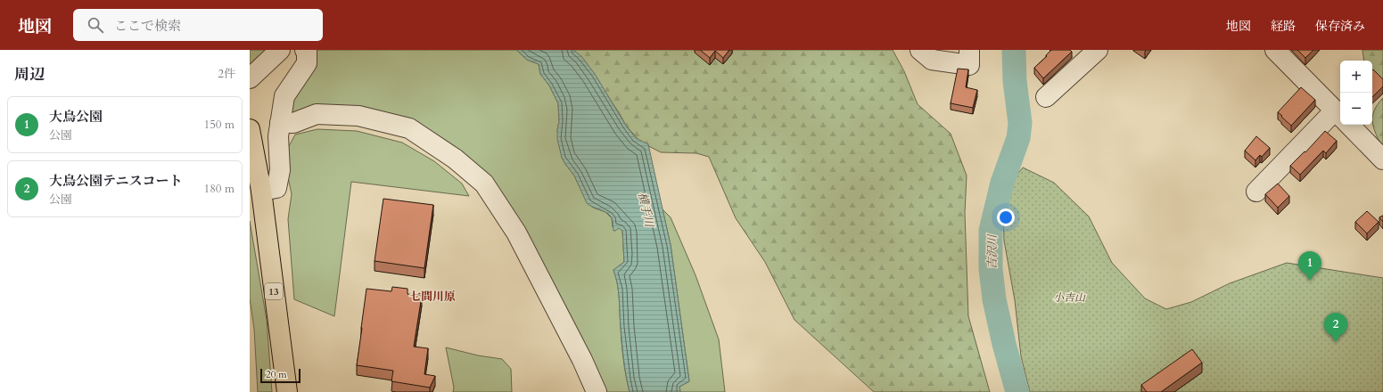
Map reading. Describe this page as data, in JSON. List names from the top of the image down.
{
  "streets": {
    "highway": ["13"]
  },
  "districts": ["七間川原"],
  "water": ["横手川", "吉沢川"],
  "parks": ["小吉山"],
  "scale_bar": "20 m",
  "page": {
    "header": "地図",
    "search": "ここで検索",
    "nav": ["地図", "経路", "保存済み"],
    "heading": ["周辺", "2件"],
    "map_buttons": ["+", "−"],
    "list": [
      {
        "mark": "1",
        "name": "大鳥公園",
        "note": "公園",
        "value": "150 m"
      },
      {
        "mark": "2",
        "name": "大鳥公園テニスコート",
        "note": "公園",
        "value": "180 m"
      }
    ],
    "pins": ["1", "2"],
    "scale": "20 m"
  }
}
